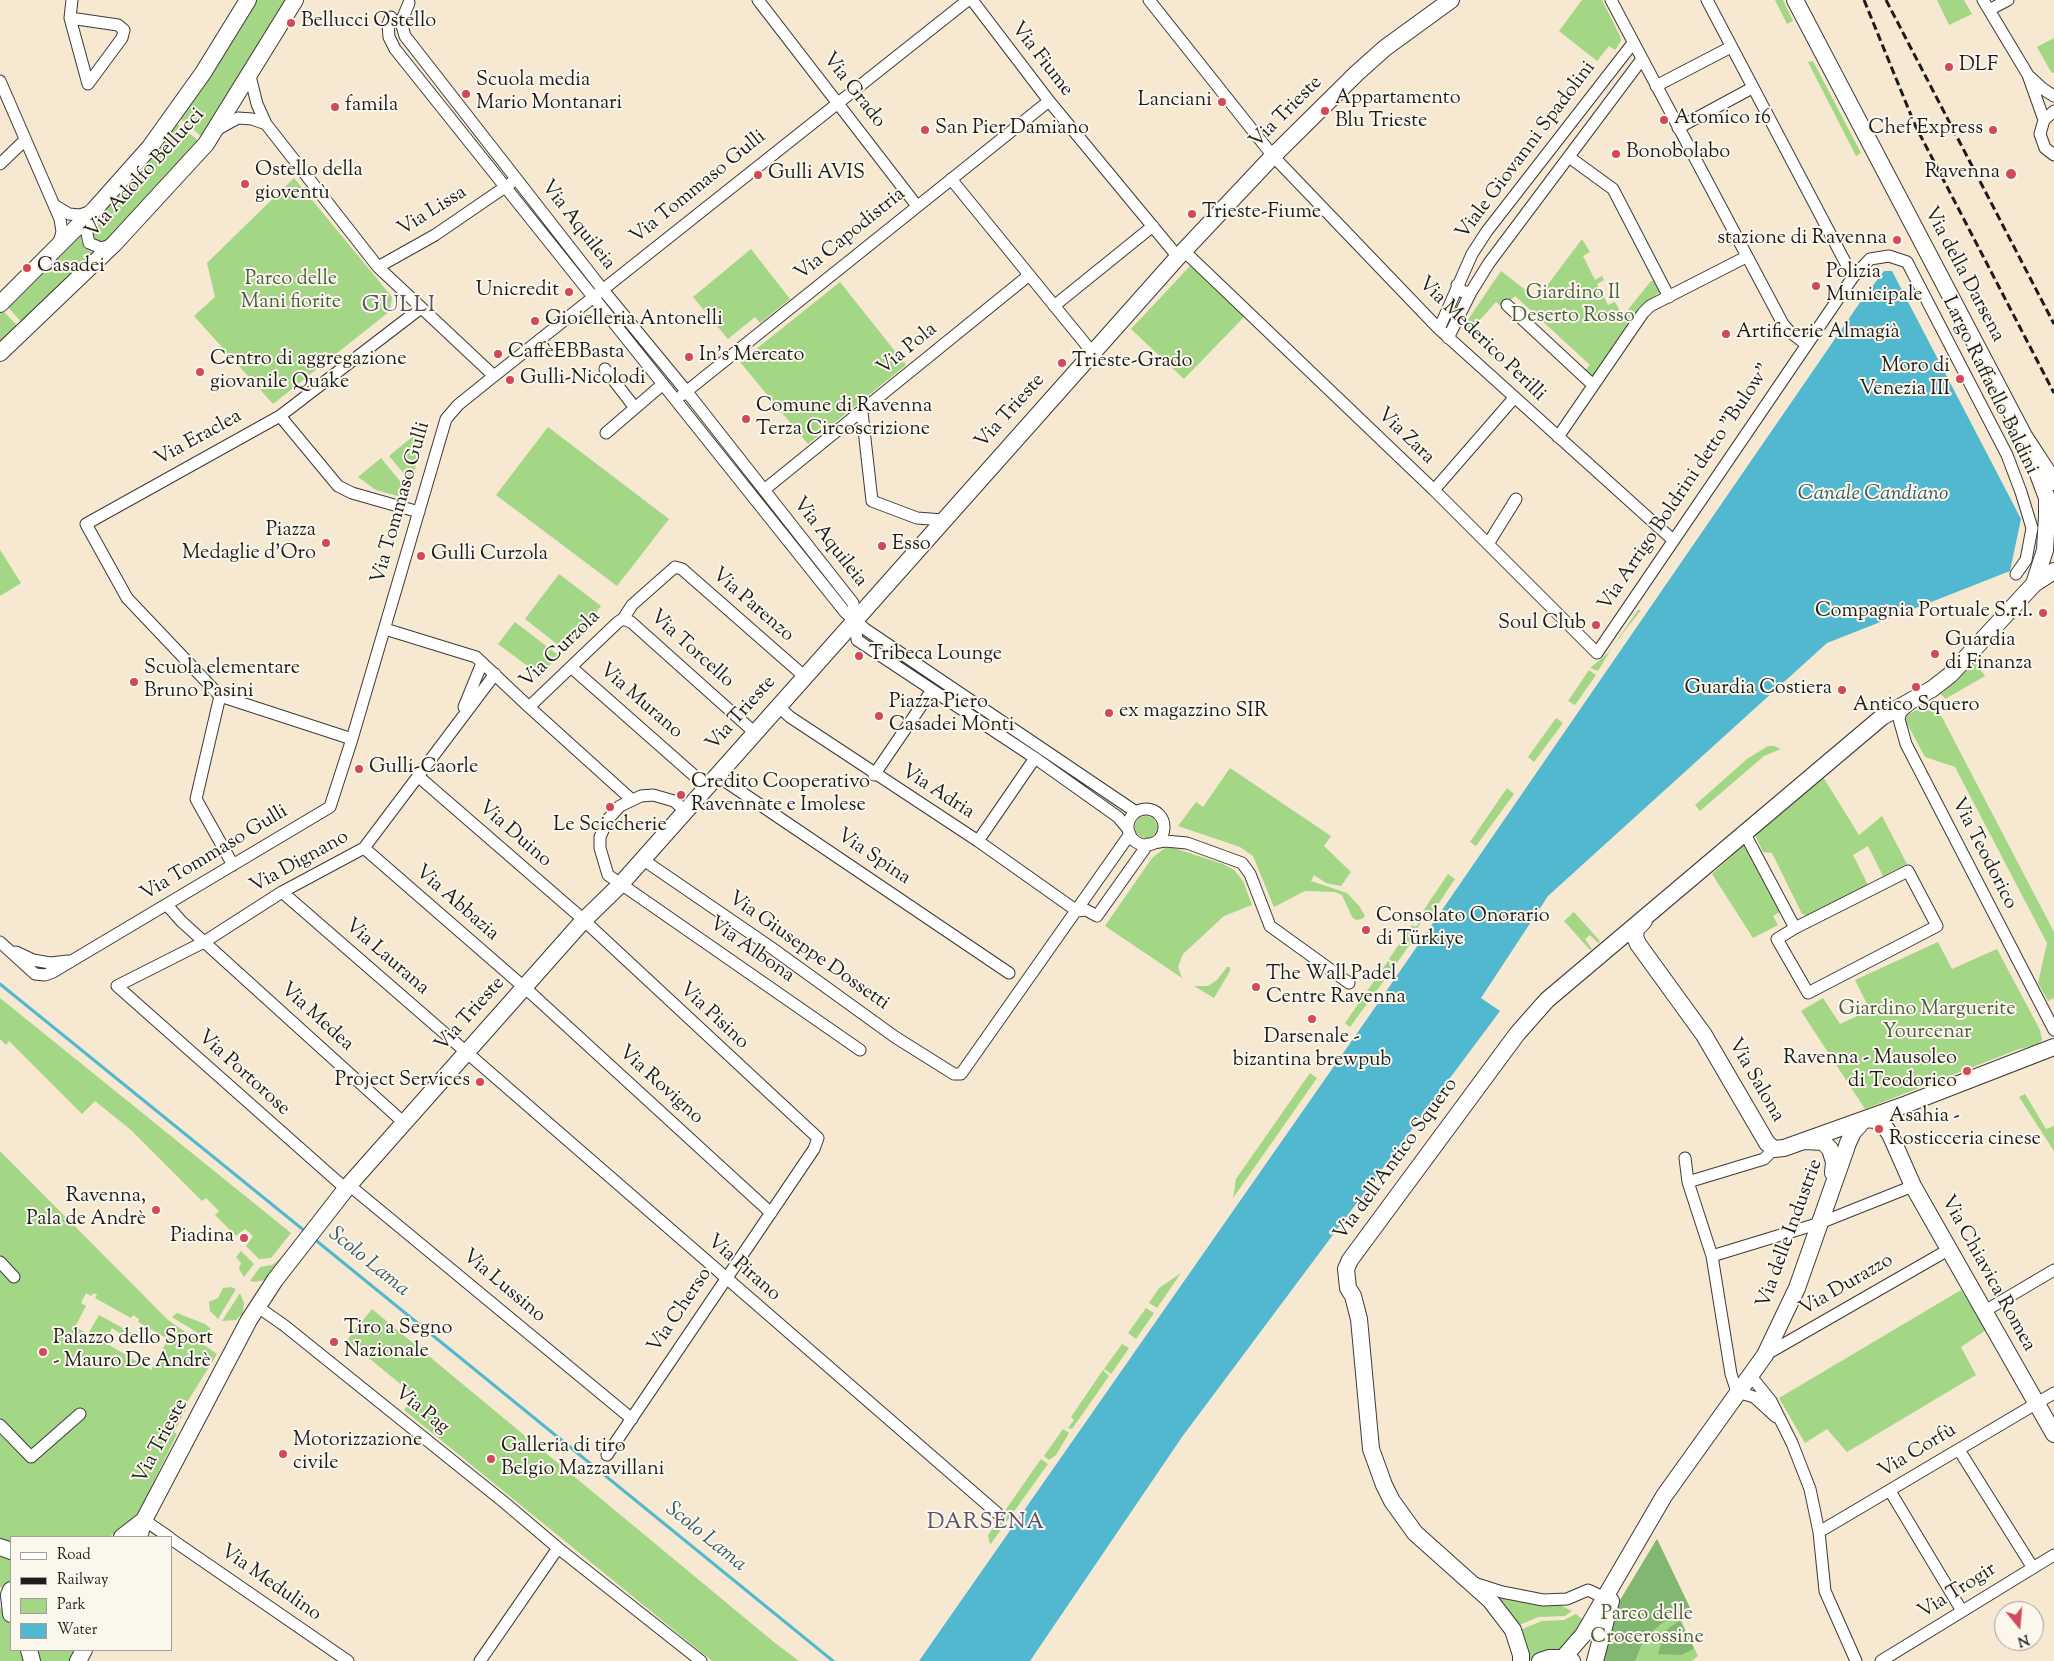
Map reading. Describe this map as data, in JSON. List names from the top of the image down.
{
  "streets": {
    "street": [
      "Via Fiume",
      "Via Grado",
      "Via Trieste",
      "Viale Giovanni Spadolini",
      "Via Adolfo Bellucci",
      "Via Tommaso Gulli",
      "Via Lissa",
      "Via Aquileia",
      "Via Capodistria",
      "Via della Darsena",
      "Via Mederico Perilli",
      "Via Pola",
      "Largo Raffaello Baldini",
      "Via Zara",
      "Via Eraclea",
      "Via Arrigo Boldrini detto \"Bulow\"",
      "Via Parenzo",
      "Via Curzola",
      "Via Torcello",
      "Via Murano",
      "Via Adria",
      "Via Duino",
      "Via Teodorico",
      "Via Spina",
      "Via Dignano",
      "Via Abbazia",
      "Via Albona",
      "Via Giuseppe Dossetti",
      "Via Laurana",
      "Via Pisino",
      "Via Medea",
      "Via Portorose",
      "Via Salona",
      "Via Rovigno",
      "Via dell'Antico Squero",
      "Via delle Industrie",
      "Via Pirano",
      "Via Chiavica Romea",
      "Via Durazzo",
      "Via Lussino",
      "Via Cherso",
      "Via Pag",
      "Via Corfù",
      "Via Medulino",
      "Via Trogir"
    ]
  },
  "crossings": [
    ["Via Fiume", "Via Trieste"],
    ["Via Fiume", "Via Tommaso Gulli"],
    ["Via Fiume", "Via Capodistria"],
    ["Via Fiume", "Via Zara"],
    ["Via Grado", "Via Tommaso Gulli"],
    ["Via Grado", "Via Capodistria"],
    ["Via Trieste", "Via Aquileia"],
    ["Via Trieste", "Via Mederico Perilli"],
    ["Via Trieste", "Via Zara"],
    ["Via Trieste", "Via Parenzo"],
    ["Via Trieste", "Via Torcello"],
    ["Via Trieste", "Via Murano"],
    ["Via Trieste", "Via Adria"],
    ["Via Trieste", "Via Duino"],
    ["Via Trieste", "Via Spina"],
    ["Via Trieste", "Via Abbazia"],
    ["Via Trieste", "Via Albona"],
    ["Via Trieste", "Via Giuseppe Dossetti"],
    ["Via Trieste", "Via Laurana"],
    ["Via Trieste", "Via Pisino"],
    ["Via Trieste", "Via Medea"],
    ["Via Trieste", "Via Portorose"],
    ["Via Trieste", "Via Rovigno"],
    ["Via Trieste", "Via Pirano"],
    ["Via Trieste", "Via Lussino"],
    ["Via Trieste", "Via Pag"],
    ["Via Trieste", "Via Medulino"],
    ["Viale Giovanni Spadolini", "Via Mederico Perilli"],
    ["Via Tommaso Gulli", "Via Aquileia"],
    ["Via Tommaso Gulli", "Via Curzola"],
    ["Via Tommaso Gulli", "Via Medea"],
    ["Via Lissa", "Via Aquileia"],
    ["Via Aquileia", "Via Capodistria"],
    ["Via Aquileia", "Via Pola"],
    ["Via della Darsena", "Via dell'Antico Squero"],
    ["Via Mederico Perilli", "Via Arrigo Boldrini detto \"Bulow\""],
    ["Largo Raffaello Baldini", "Via Arrigo Boldrini detto \"Bulow\""],
    ["Via Zara", "Via Arrigo Boldrini detto \"Bulow\""],
    ["Via Parenzo", "Via Curzola"],
    ["Via Curzola", "Via Torcello"],
    ["Via Curzola", "Via Murano"],
    ["Via Curzola", "Via Dignano"],
    ["Via Murano", "Via Spina"],
    ["Via Adria", "Via Giuseppe Dossetti"],
    ["Via Duino", "Via Dignano"],
    ["Via Duino", "Via Pisino"],
    ["Via Teodorico", "Via dell'Antico Squero"],
    ["Via Dignano", "Via Abbazia"],
    ["Via Dignano", "Via Laurana"],
    ["Via Dignano", "Via Medea"],
    ["Via Dignano", "Via Portorose"],
    ["Via Abbazia", "Via Rovigno"],
    ["Via Laurana", "Via Pirano"],
    ["Via Pisino", "Via Cherso"],
    ["Via Portorose", "Via Lussino"],
    ["Via Salona", "Via dell'Antico Squero"],
    ["Via Salona", "Via delle Industrie"],
    ["Via Rovigno", "Via Cherso"],
    ["Via delle Industrie", "Via Chiavica Romea"],
    ["Via delle Industrie", "Via Durazzo"],
    ["Via Pirano", "Via Cherso"],
    ["Via Chiavica Romea", "Via Durazzo"],
    ["Via Chiavica Romea", "Via Corfù"],
    ["Via Lussino", "Via Cherso"]
  ],
  "districts": ["GULLI", "DARSENA"],
  "water": ["Canale Candiano", "Scolo Lama"],
  "parks": [
    "Parco delle Mani fiorite",
    "Giardino Il Deserto Rosso",
    "Giardino Marguerite Yourcenar",
    "Parco delle Crocerossine"
  ],
  "places": [
    "Bellucci Ostello",
    "DLF",
    "Scuola media Mario Montanari",
    "Lanciani",
    "famila",
    "Appartamento Blu Trieste",
    "Atomico 16",
    "San Pier Damiano",
    "Chef Express",
    "Bonobolabo",
    "Ravenna",
    "Gulli AVIS",
    "Ostello della gioventù",
    "Trieste-Fiume",
    "stazione di Ravenna",
    "Casadei",
    "Polizia Municipale",
    "Unicredit",
    "Gioielleria Antonelli",
    "Artificerie Almagià",
    "CaffèEBBasta",
    "In's Mercato",
    "Trieste-Grado",
    "Centro di aggregazione giovanile Quake",
    "Moro di Venezia III",
    "Gulli-Nicolodi",
    "Comune di Ravenna Terza Circoscrizione",
    "Piazza Medaglie d'Oro",
    "Esso",
    "Gulli Curzola",
    "Compagnia Portuale S.r.l.",
    "Soul Club",
    "Guardia di Finanza",
    "Tribeca Lounge",
    "Scuola elementare Bruno Pasini",
    "Antico Squero",
    "Guardia Costiera",
    "ex magazzino SIR",
    "Piazza Piero Casadei Monti",
    "Gulli-Caorle",
    "Credito Cooperativo Ravennate e Imolese",
    "Le Sciccherie",
    "Consolato Onorario di Türkiye",
    "The Wall Padel Centre Ravenna",
    "Darsenale - bizantina brewpub",
    "Ravenna - Mausoleo di Teodorico",
    "Project Services",
    "Asahia - Rosticceria cinese",
    "Ravenna, Pala de Andrè",
    "Piadina",
    "Tiro a Segno Nazionale",
    "Palazzo dello Sport - Mauro De Andrè",
    "Motorizzazione civile",
    "Galleria di tiro Belgio Mazzavillani"
  ],
  "legend": [
    "Road",
    "Railway",
    "Park",
    "Water"
  ],
  "north": "bottom"
}
